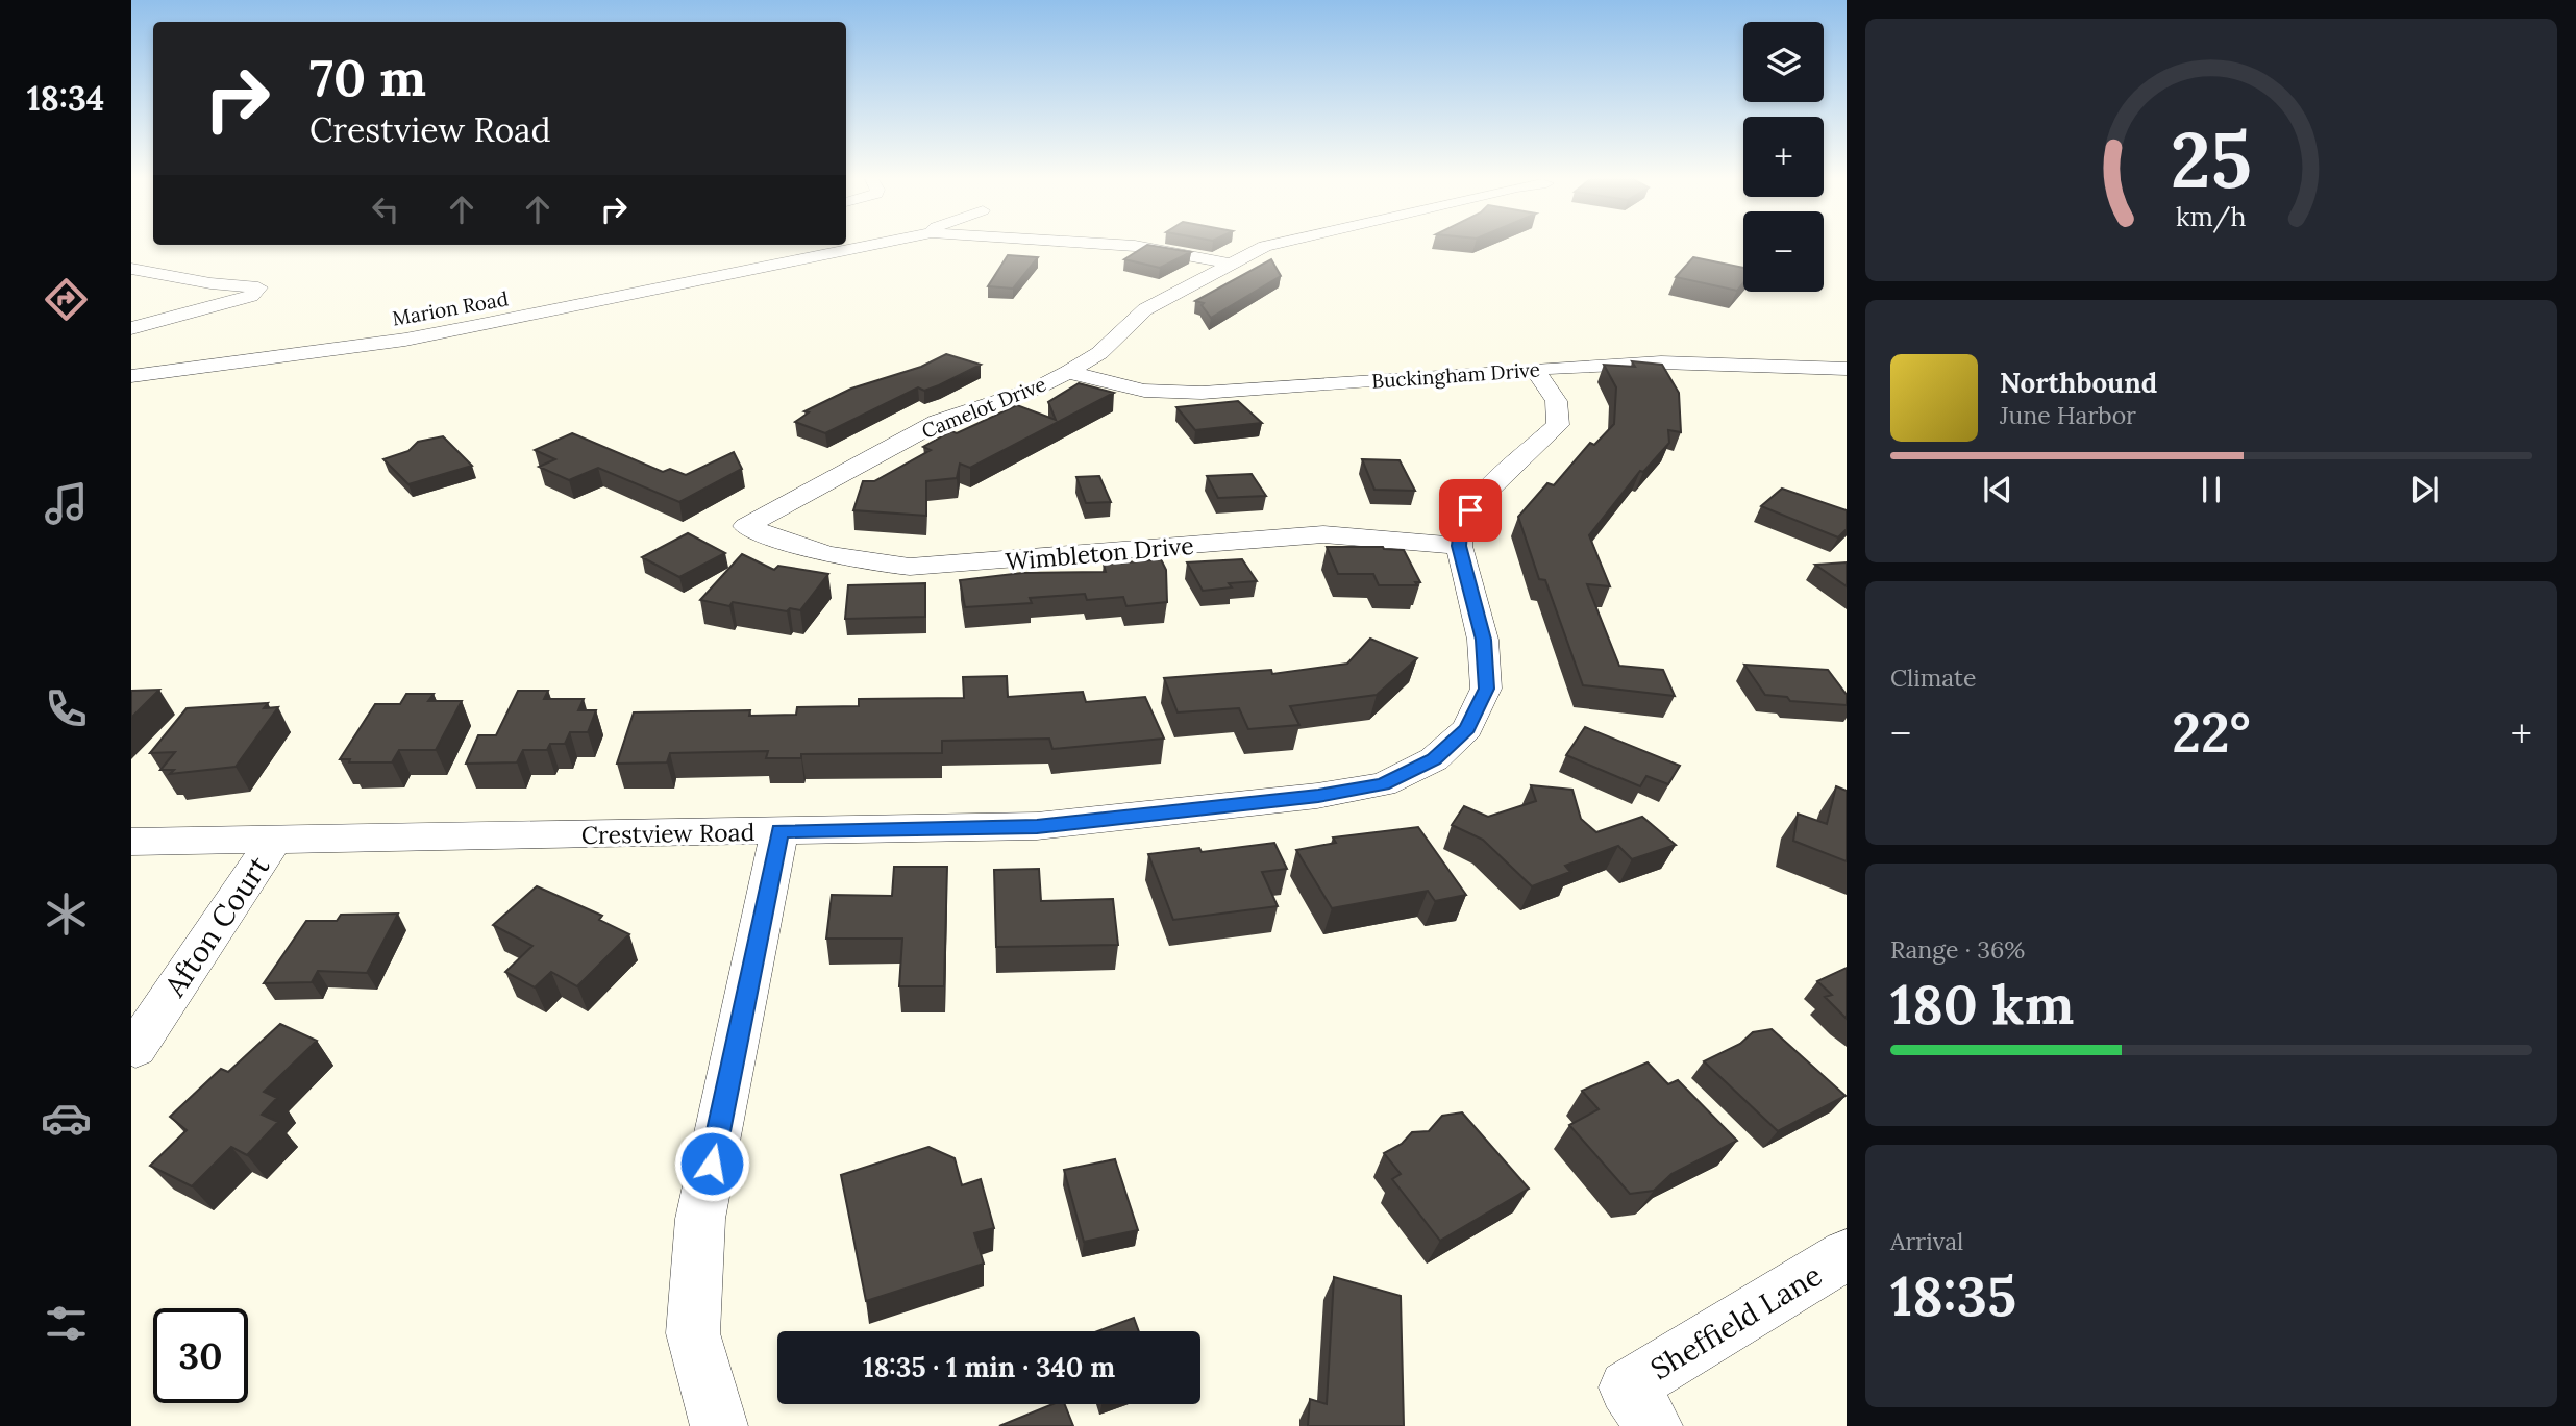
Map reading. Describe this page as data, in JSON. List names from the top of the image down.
{
  "streets": {
    "street": [
      "Marion Road",
      "Buckingham Drive",
      "Camelot Drive",
      "Wimbleton Drive",
      "Crestview Road",
      "Afton Court",
      "Sheffield Lane"
    ]
  },
  "crossings": [
    ["Buckingham Drive", "Camelot Drive"],
    ["Camelot Drive", "Wimbleton Drive"],
    ["Wimbleton Drive", "Crestview Road"],
    ["Crestview Road", "Afton Court"]
  ],
  "page": {
    "tabs": "18:34",
    "map_buttons": ["+", "−"],
    "turn": ["70 m", "Crestview Road"],
    "song": ["Northbound", "June Harbor"],
    "tile": [
      "Climate",
      ["Range · 36%", "180 km"],
      ["Arrival", "18:35"]
    ],
    "heat": ["−", "22°", "+"],
    "limit": "30",
    "trip": "18:35 · 1 min · 340 m",
    "gauge": ["25", "km/h"]
  }
}
